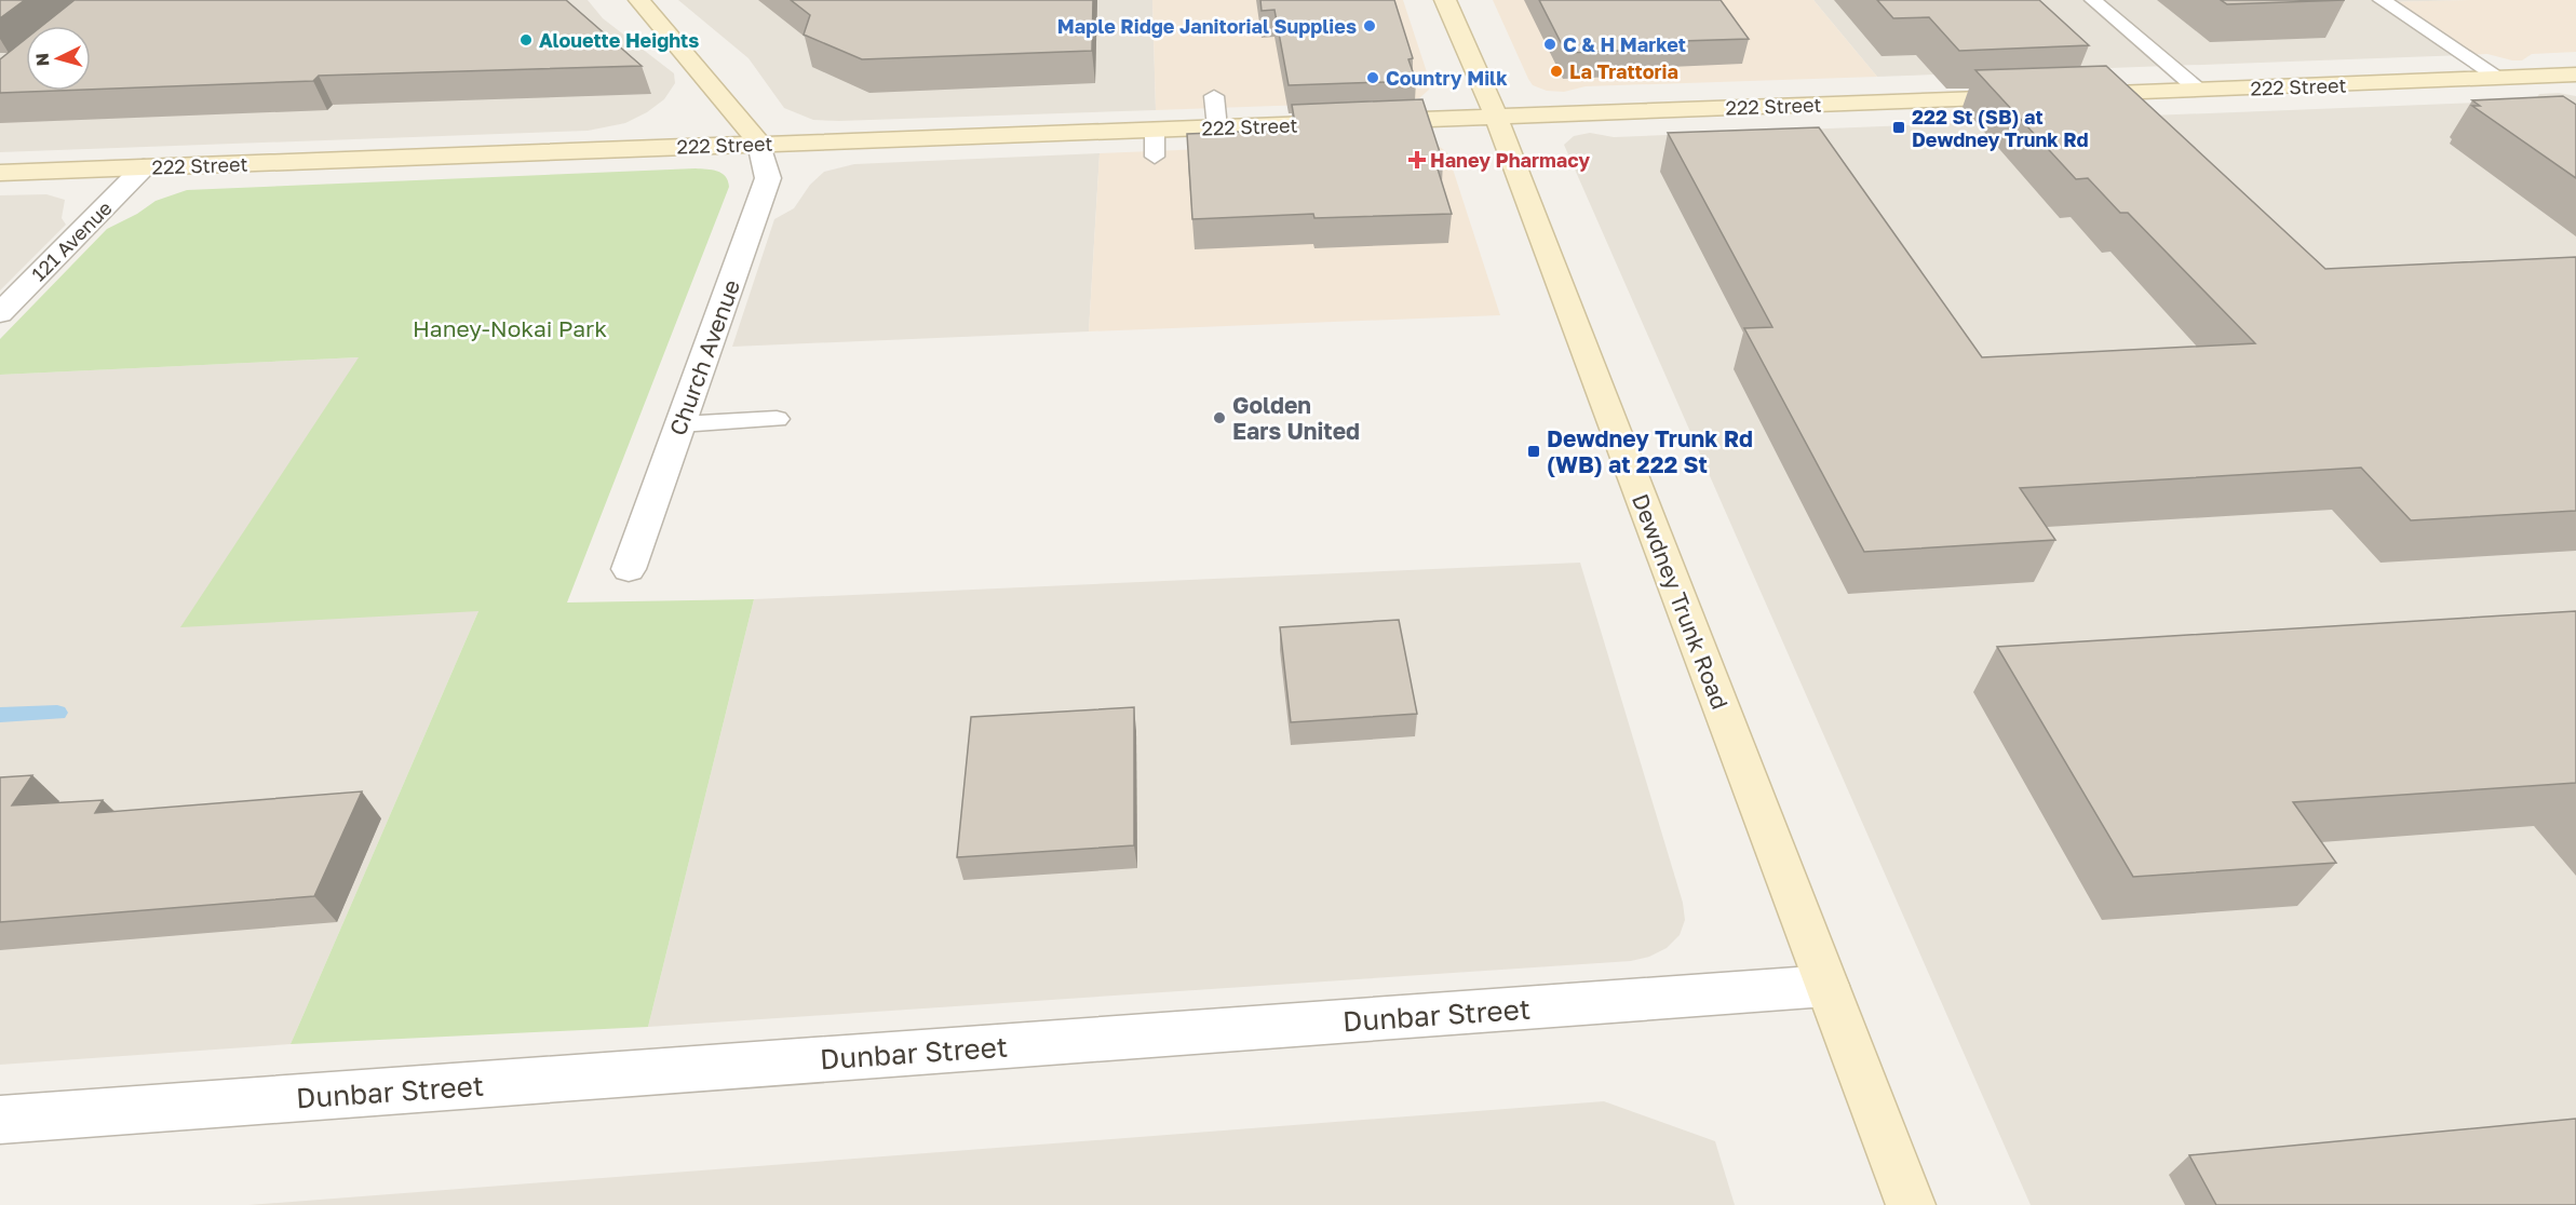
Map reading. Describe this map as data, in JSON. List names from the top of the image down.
{
  "streets": {
    "main road": ["222 Street", "Dewdney Trunk Road"],
    "street": ["121 Avenue", "Church Avenue", "Dunbar Street"]
  },
  "crossings": [
    ["222 Street", "121 Avenue"],
    ["222 Street", "Church Avenue"],
    ["222 Street", "Dewdney Trunk Road"],
    ["Dewdney Trunk Road", "Dunbar Street"]
  ],
  "parks": ["Haney-Nokai Park"],
  "places": {
    "other": [
      "Maple Ridge Janitorial Supplies",
      "Alouette Heights",
      "C & H Market",
      "La Trattoria",
      "Country Milk",
      "Golden Ears United"
    ],
    "transit": ["222 St (SB) at Dewdney Trunk Rd", "Dewdney Trunk Rd (WB) at 222 St"],
    "health": ["Haney Pharmacy"]
  },
  "north": "left"
}
